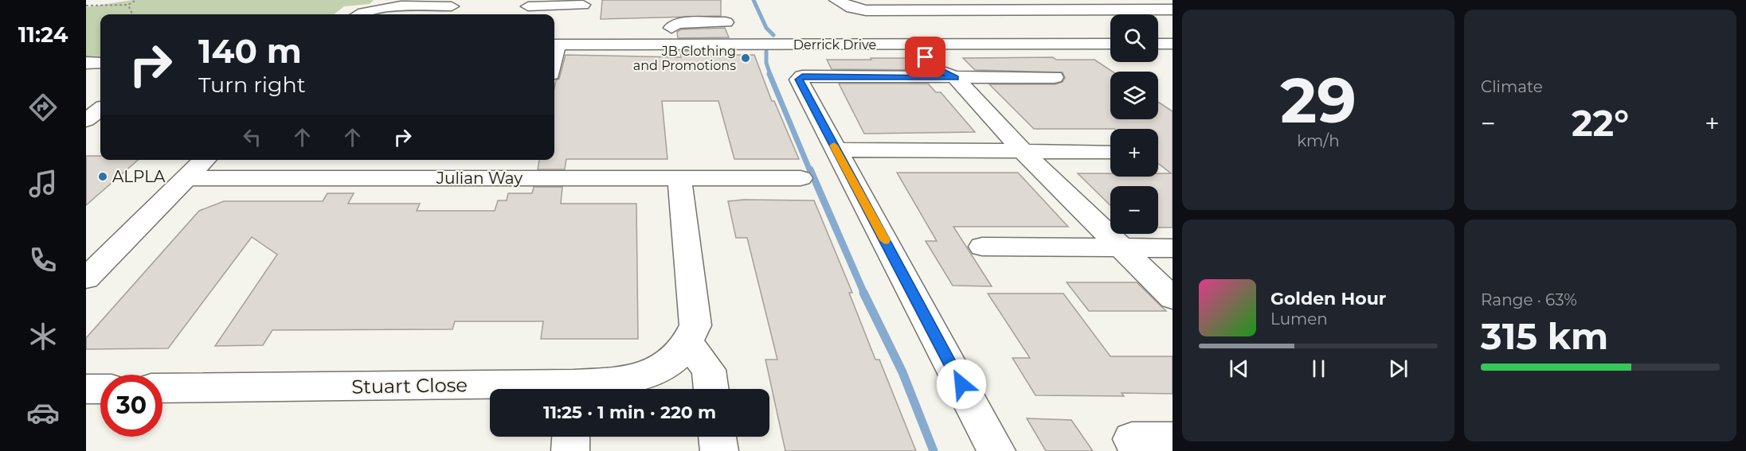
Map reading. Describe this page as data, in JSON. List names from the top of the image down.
{
  "streets": {
    "street": ["Derrick Drive", "Julian Way", "Stuart Close"]
  },
  "crossings": [
    ["Julian Way", "Stuart Close"]
  ],
  "places": ["JB Clothing and Promotions", "ALPLA"],
  "page": {
    "tabs": "11:24",
    "tile": [
      ["29", "km/h"],
      "Climate",
      ["Range · 63%", "315 km"]
    ],
    "map_buttons": ["+", "−"],
    "turn": ["140 m", "Turn right"],
    "heat": ["−", "22°", "+"],
    "song": ["Golden Hour", "Lumen"],
    "limit": "30",
    "trip": "11:25 · 1 min · 220 m"
  }
}
